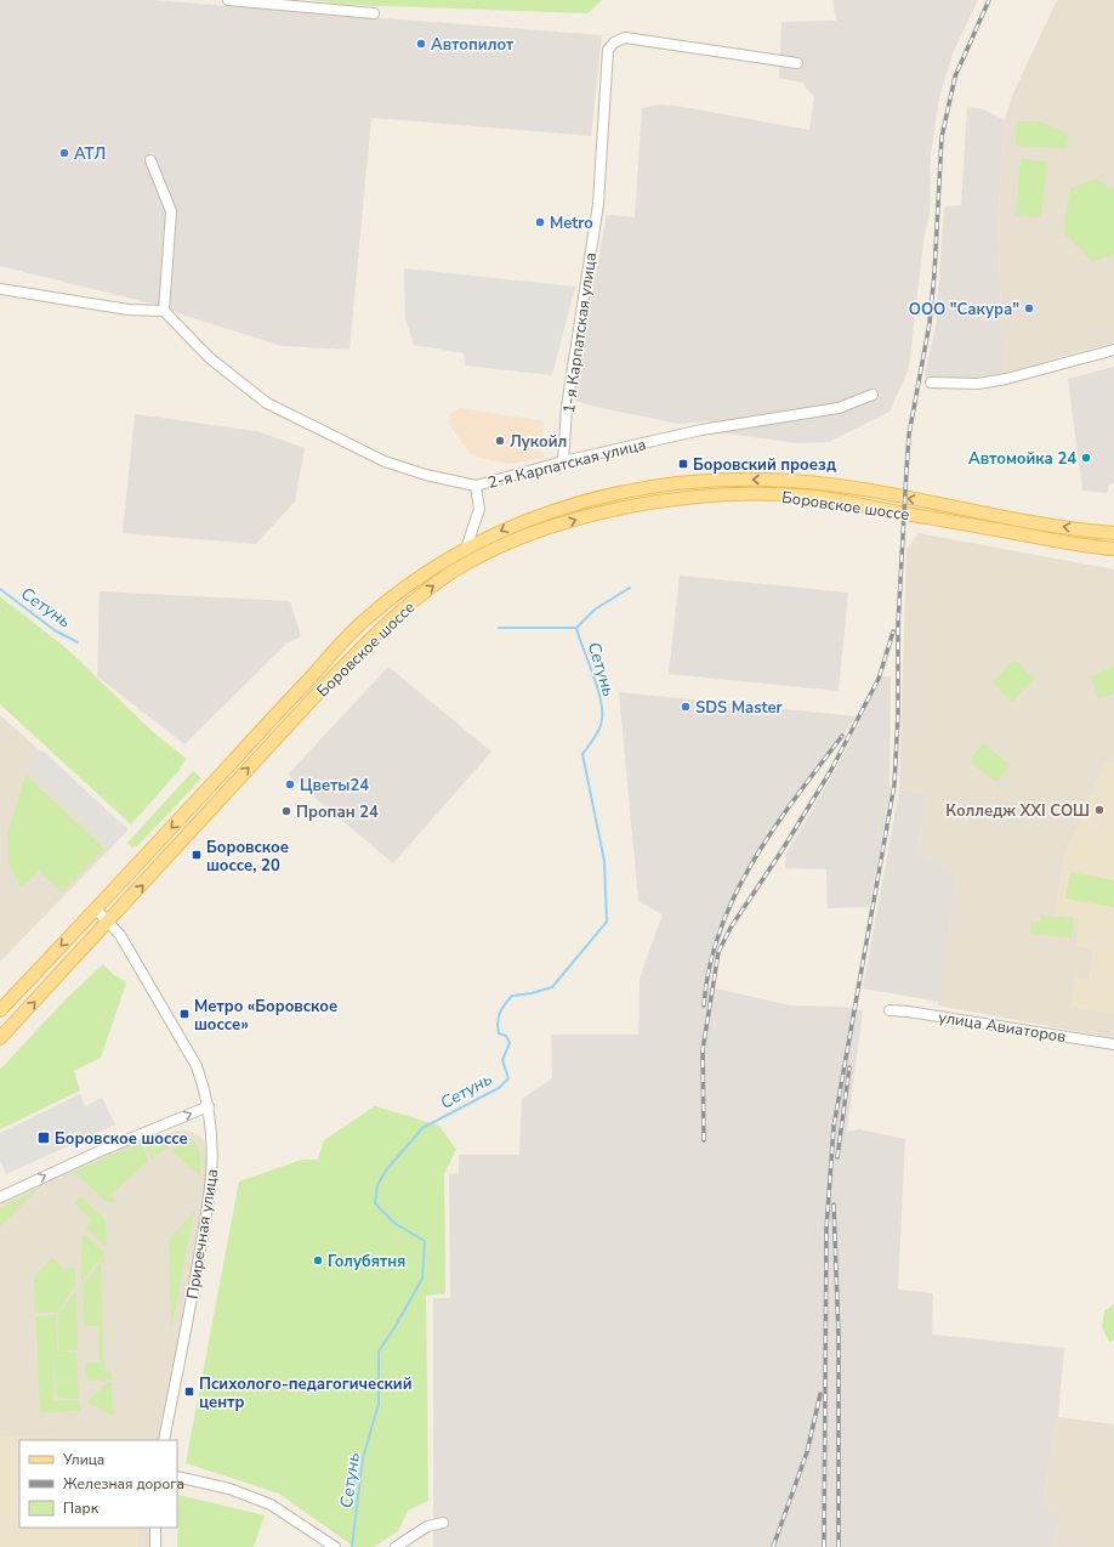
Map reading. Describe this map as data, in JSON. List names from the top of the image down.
{
  "streets": {
    "main road": ["Боровское шоссе"],
    "street": [
      "1-я Карпатская улица",
      "2-я Карпатская улица",
      "улица Авиаторов",
      "Приречная улица"
    ]
  },
  "crossings": [
    ["1-я Карпатская улица", "2-я Карпатская улица"],
    ["Боровское шоссе", "Приречная улица"]
  ],
  "water": ["Сетунь"],
  "places": {
    "other": [
      "Автопилот",
      "АТЛ",
      "Metro",
      "ООО \"Сакура\"",
      "Лукойл",
      "Автомойка 24",
      "SDS Master",
      "Цветы24",
      "Колледж XXI СОШ",
      "Пропан 24",
      "Голубятня"
    ],
    "transit": [
      "Боровский проезд",
      "Боровское шоссе, 20",
      "Метро «Боровское шоссе»",
      "Боровское шоссе",
      "Психолого-педагогический центр"
    ]
  },
  "legend": ["Улица", "Железная дорога", "Парк"]
}
